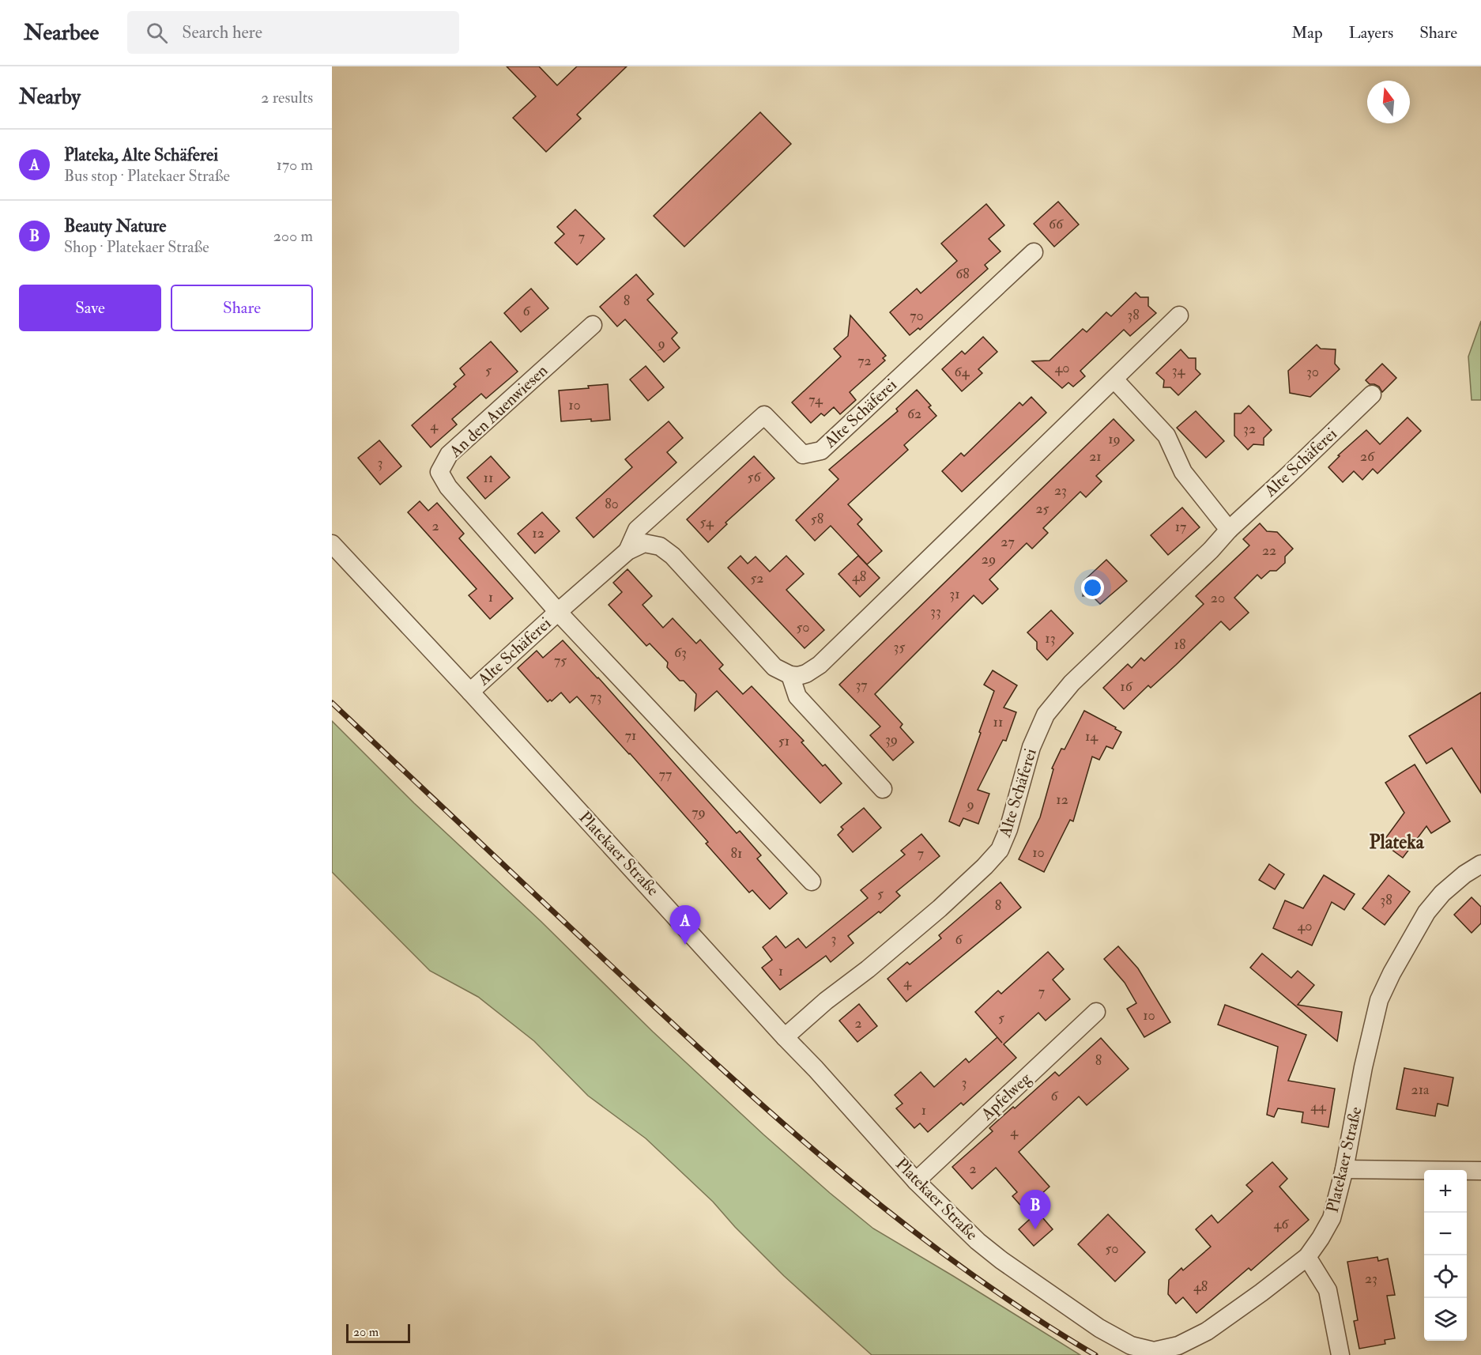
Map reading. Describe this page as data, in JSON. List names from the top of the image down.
{
  "streets": {
    "street": [
      "An den Auenwiesen",
      "Alte Schäferei",
      "Platekaer Straße",
      "Apfelweg"
    ]
  },
  "crossings": [
    ["An den Auenwiesen", "Alte Schäferei"],
    ["Alte Schäferei", "Platekaer Straße"],
    ["Platekaer Straße", "Apfelweg"]
  ],
  "districts": ["Plateka"],
  "house_numbers": [
    "66",
    "7",
    "68",
    "8",
    "6",
    "38",
    "70",
    "9",
    "72",
    "40",
    "5",
    "34",
    "64",
    "30",
    "74",
    "10",
    "62",
    "4",
    "32",
    "19",
    "21",
    "26",
    "3",
    "56",
    "11",
    "23",
    "80",
    "25",
    "58",
    "54",
    "2",
    "17",
    "12",
    "27",
    "22",
    "29",
    "48",
    "52",
    "31",
    "1",
    "20",
    "33",
    "50",
    "13",
    "18",
    "35",
    "63",
    "75",
    "37",
    "16",
    "73",
    "11",
    "71",
    "14",
    "39",
    "51",
    "77",
    "12",
    "9",
    "79",
    "10",
    "81",
    "7",
    "5",
    "38",
    "8",
    "40",
    "3",
    "6",
    "1",
    "4",
    "7",
    "10",
    "5",
    "2",
    "8",
    "3",
    "21a",
    "6",
    "44",
    "1",
    "4",
    "2",
    "46",
    "50",
    "23",
    "48"
  ],
  "scale_bar": "20 m",
  "north": "top",
  "page": {
    "header": "Nearbee",
    "search": "Search here",
    "nav": ["Map", "Layers", "Share"],
    "heading": ["Nearby", "2 results"],
    "list": [
      {
        "mark": "A",
        "name": "Plateka, Alte Schäferei",
        "note": "Bus stop · Platekaer Straße",
        "value": "170 m"
      },
      {
        "mark": "B",
        "name": "Beauty Nature",
        "note": "Shop · Platekaer Straße",
        "value": "200 m"
      }
    ],
    "buttons": ["Save", "Share"],
    "pins": ["A", "B"],
    "map_buttons": ["+", "−"],
    "scale": "20 m"
  }
}
